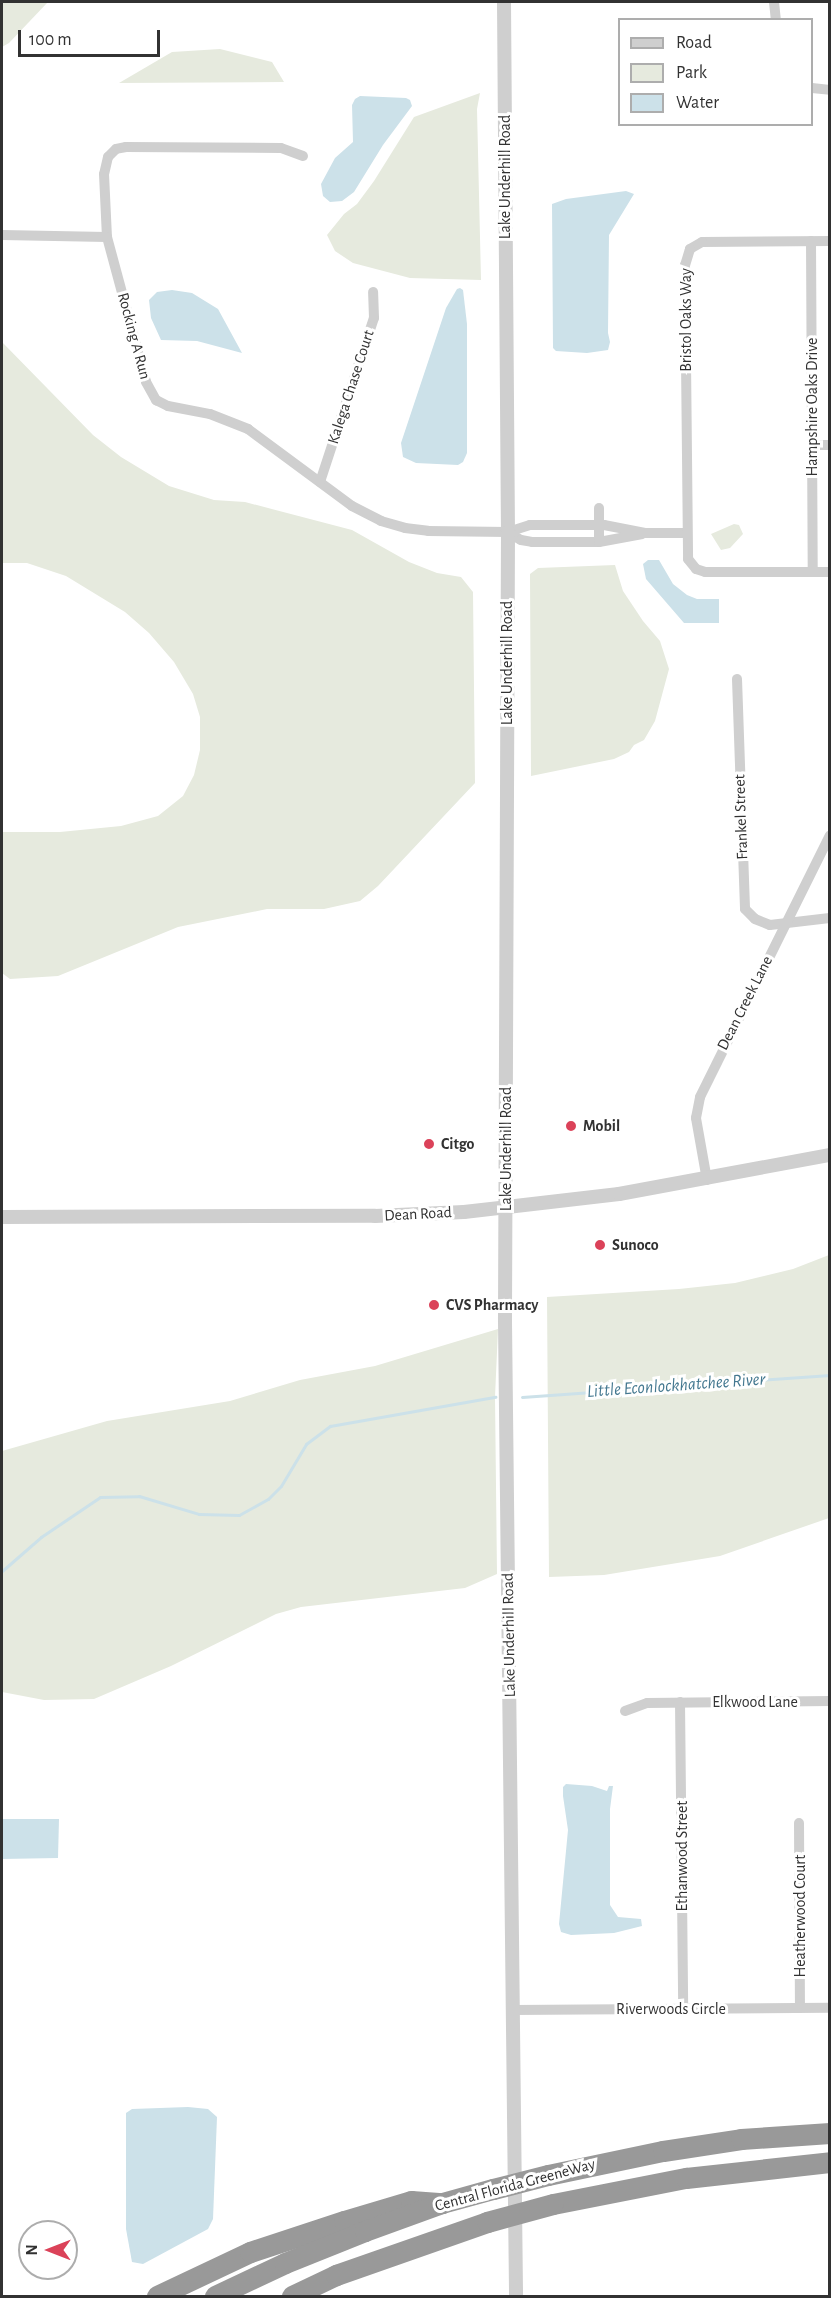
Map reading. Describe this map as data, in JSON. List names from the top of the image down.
{
  "streets": {
    "highway": ["Central Florida GreeneWay"],
    "street": [
      "Lake Underhill Road",
      "Bristol Oaks Way",
      "Rocking A Run",
      "Kalega Chase Court",
      "Hampshire Oaks Drive",
      "Frankel Street",
      "Dean Creek Lane",
      "Dean Road",
      "Elkwood Lane",
      "Ethanwood Street",
      "Heatherwood Court",
      "Riverwoods Circle"
    ]
  },
  "crossings": [
    ["Lake Underhill Road", "Rocking A Run"],
    ["Lake Underhill Road", "Dean Road"],
    ["Lake Underhill Road", "Riverwoods Circle"],
    ["Bristol Oaks Way", "Rocking A Run"],
    ["Bristol Oaks Way", "Hampshire Oaks Drive"],
    ["Rocking A Run", "Kalega Chase Court"],
    ["Frankel Street", "Dean Creek Lane"],
    ["Dean Creek Lane", "Dean Road"],
    ["Elkwood Lane", "Ethanwood Street"],
    ["Ethanwood Street", "Riverwoods Circle"],
    ["Heatherwood Court", "Riverwoods Circle"]
  ],
  "water": ["Little Econlockhatchee River"],
  "places": [
    "Mobil",
    "Citgo",
    "Sunoco",
    "CVS Pharmacy"
  ],
  "legend": ["Road", "Park", "Water"],
  "scale_bar": "100 m",
  "north": "left"
}
